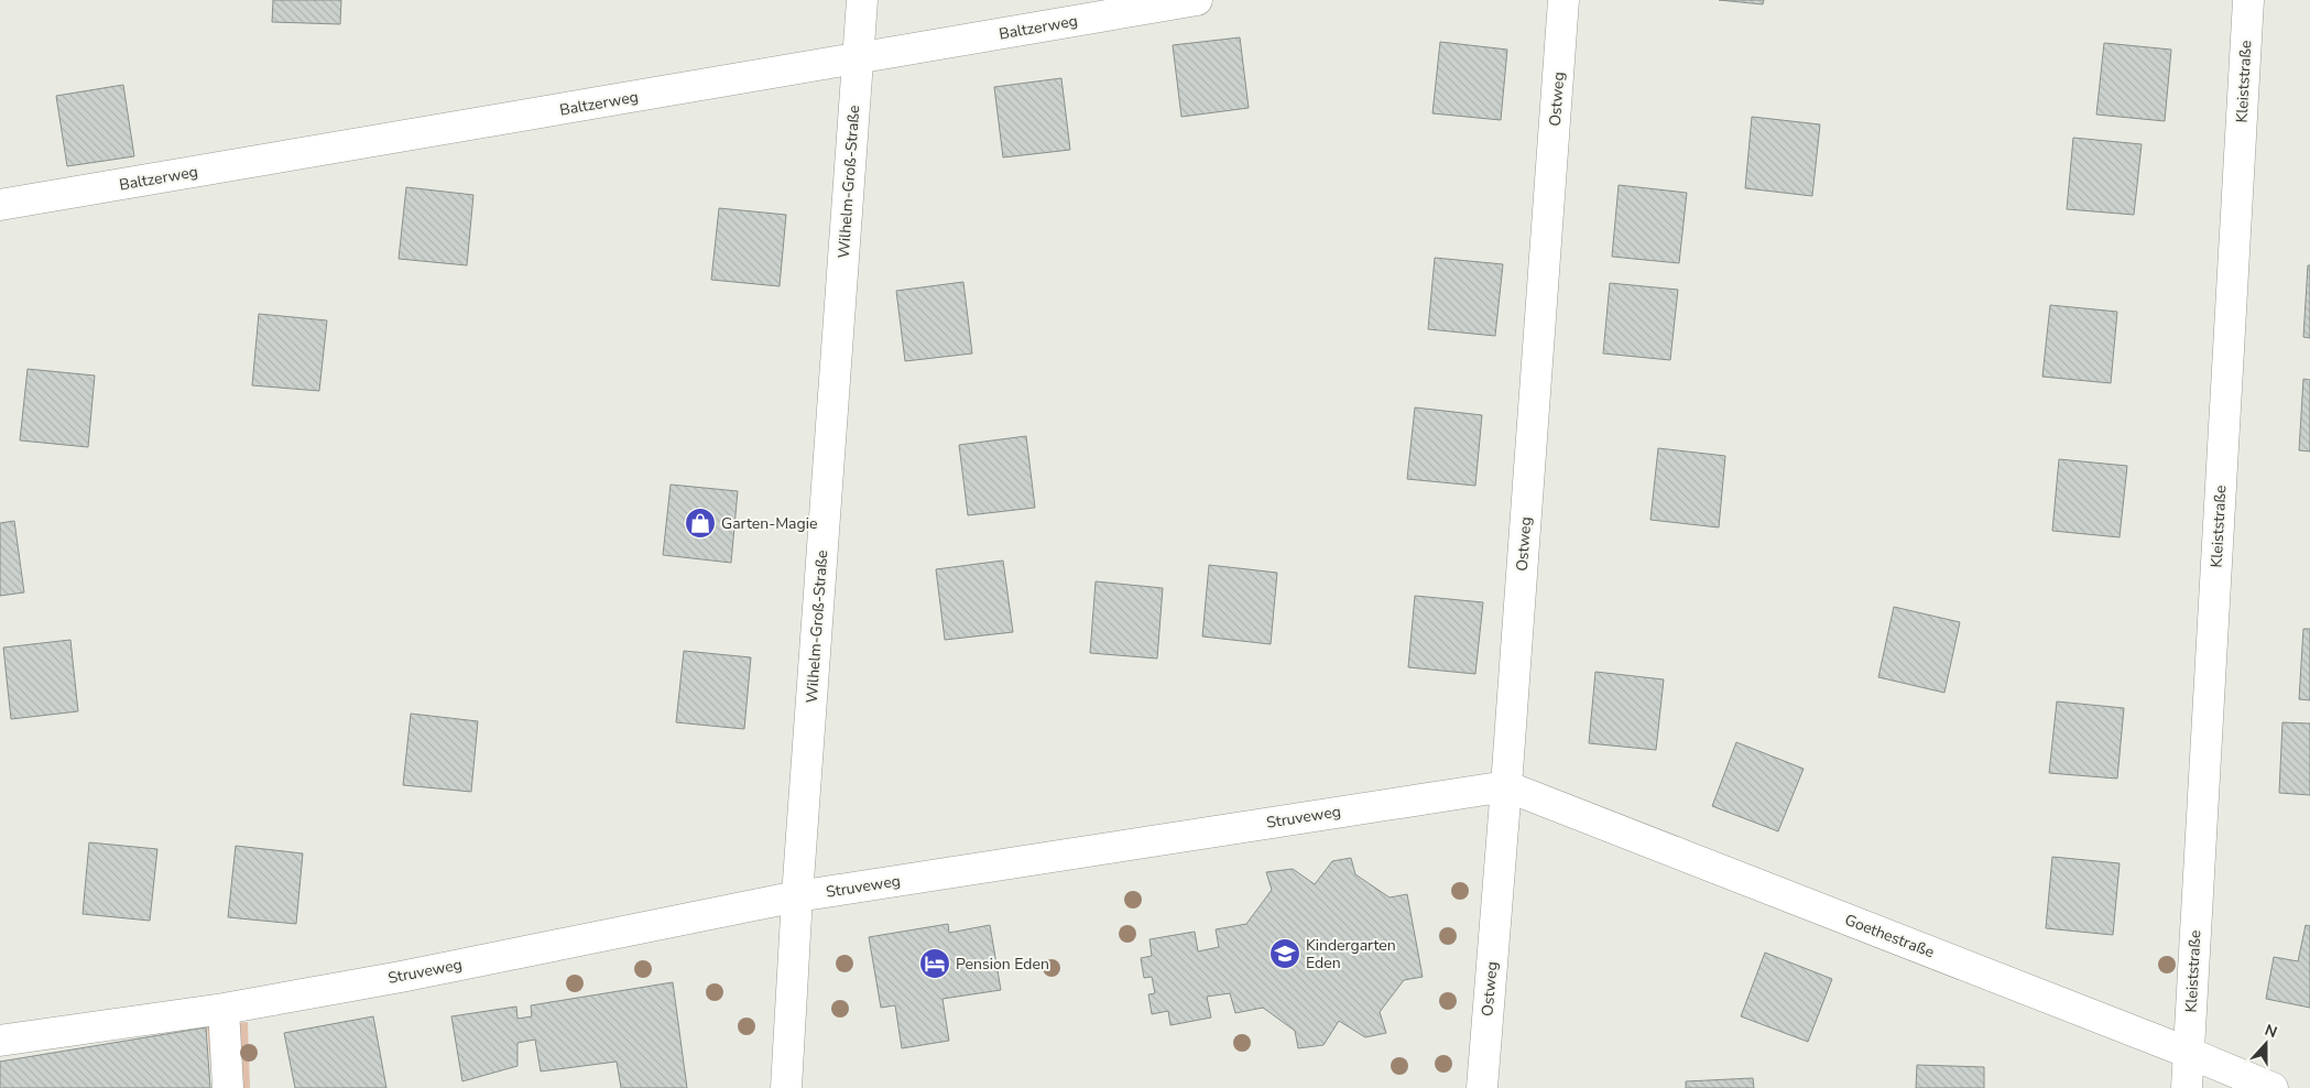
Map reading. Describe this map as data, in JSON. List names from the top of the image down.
{
  "streets": {
    "street": [
      "Baltzerweg",
      "Kleiststraße",
      "Ostweg",
      "Wilhelm-Groß-Straße",
      "Struveweg",
      "Goethestraße"
    ]
  },
  "crossings": [
    ["Baltzerweg", "Wilhelm-Groß-Straße"],
    ["Kleiststraße", "Goethestraße"],
    ["Ostweg", "Struveweg"],
    ["Ostweg", "Goethestraße"],
    ["Wilhelm-Groß-Straße", "Struveweg"],
    ["Struveweg", "Goethestraße"]
  ],
  "places": {
    "shop": ["Garten-Magie"],
    "school or university": ["Kindergarten Eden"],
    "hotel": ["Pension Eden"]
  },
  "north": "top"
}
